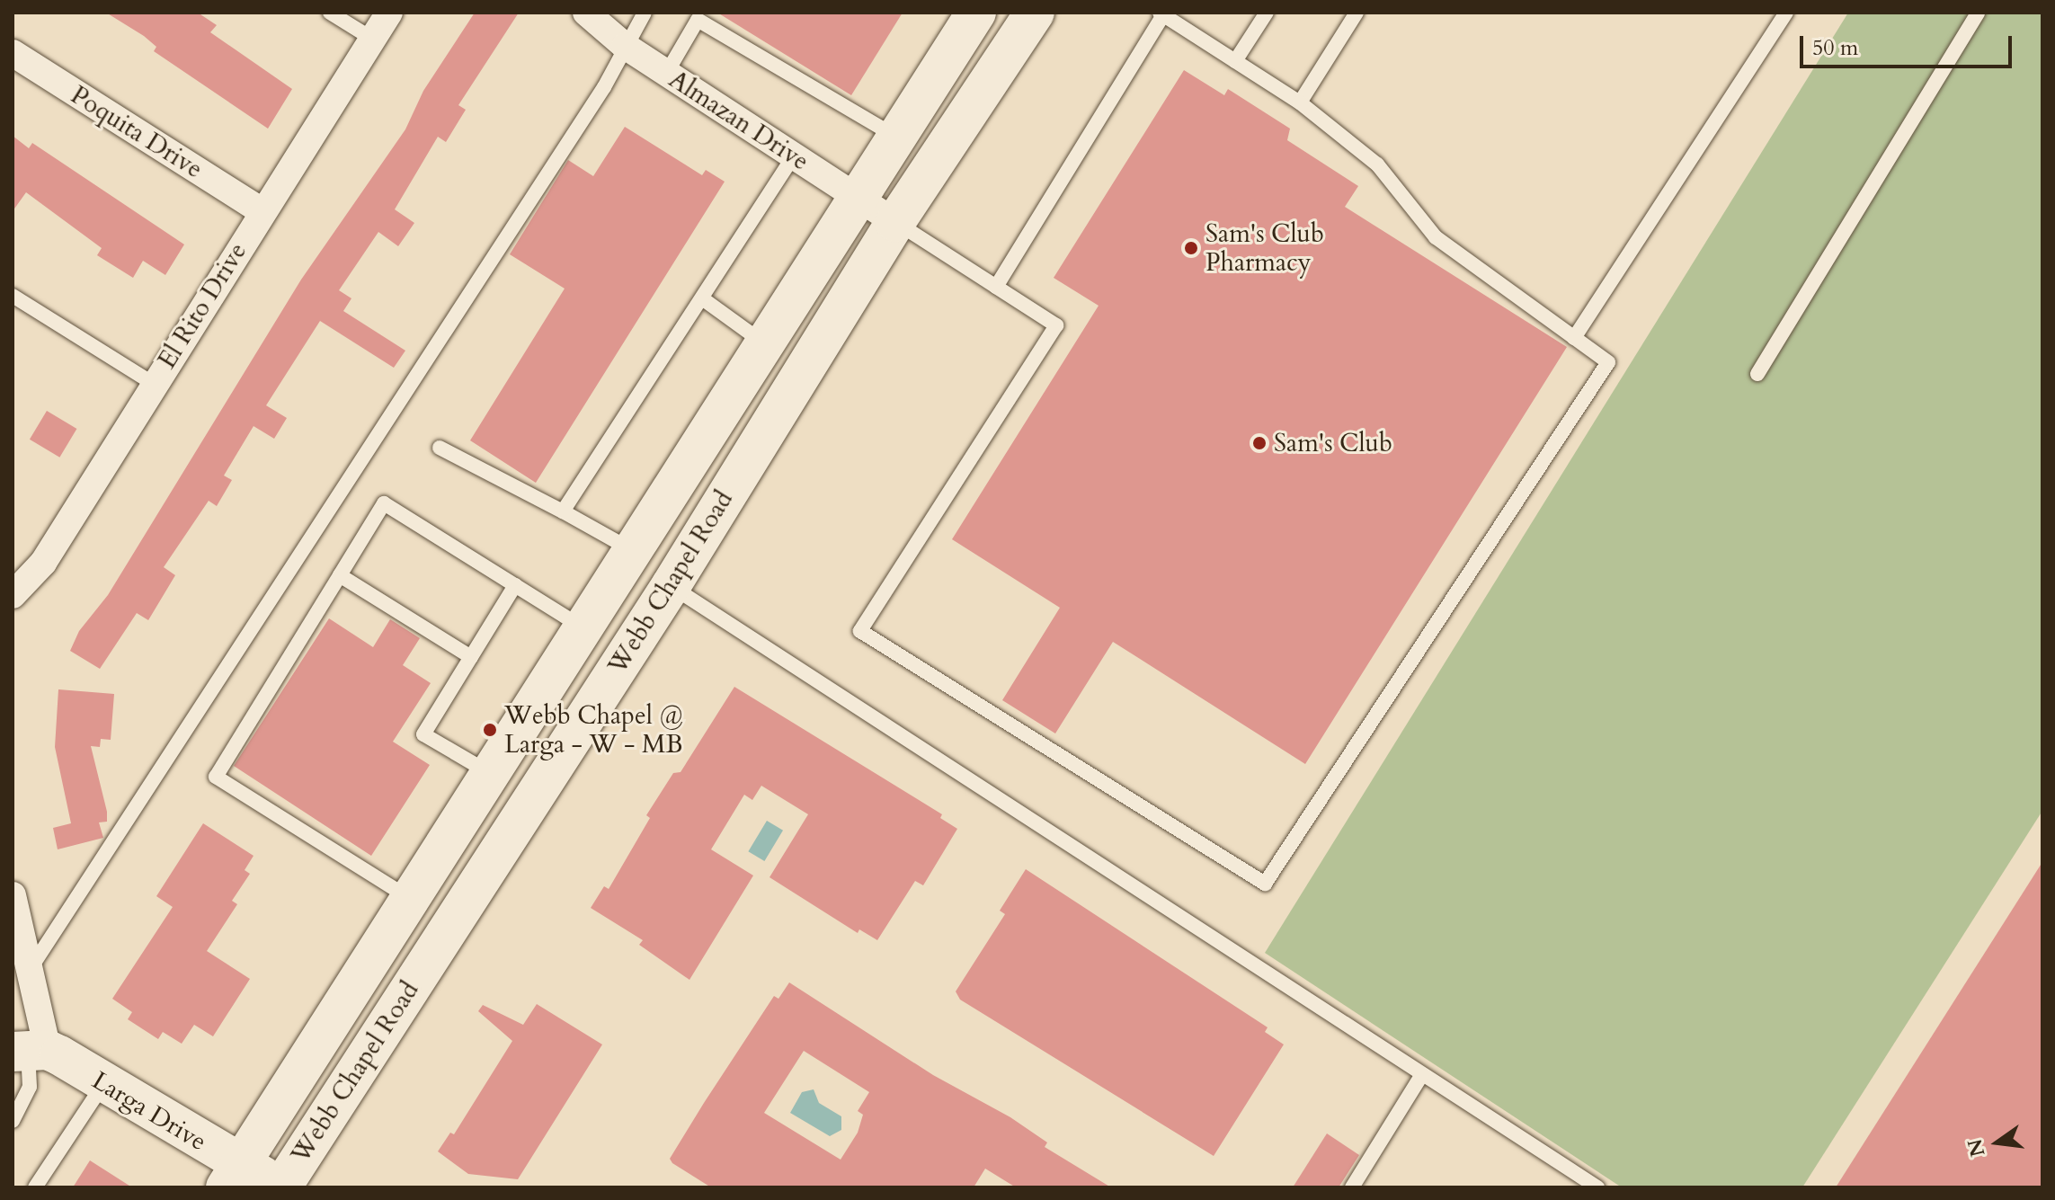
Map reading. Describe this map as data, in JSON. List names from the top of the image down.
{
  "streets": {
    "main road": ["Webb Chapel Road", "Larga Drive"],
    "street": ["Almazan Drive", "Poquita Drive", "El Rito Drive"]
  },
  "crossings": [
    ["Almazan Drive", "Webb Chapel Road"],
    ["Poquita Drive", "El Rito Drive"],
    ["Webb Chapel Road", "Larga Drive"]
  ],
  "places": ["Sam's Club Pharmacy", "Sam's Club", "Webb Chapel @ Larga - W - MB"],
  "scale_bar": "50 m",
  "north": "left"
}
